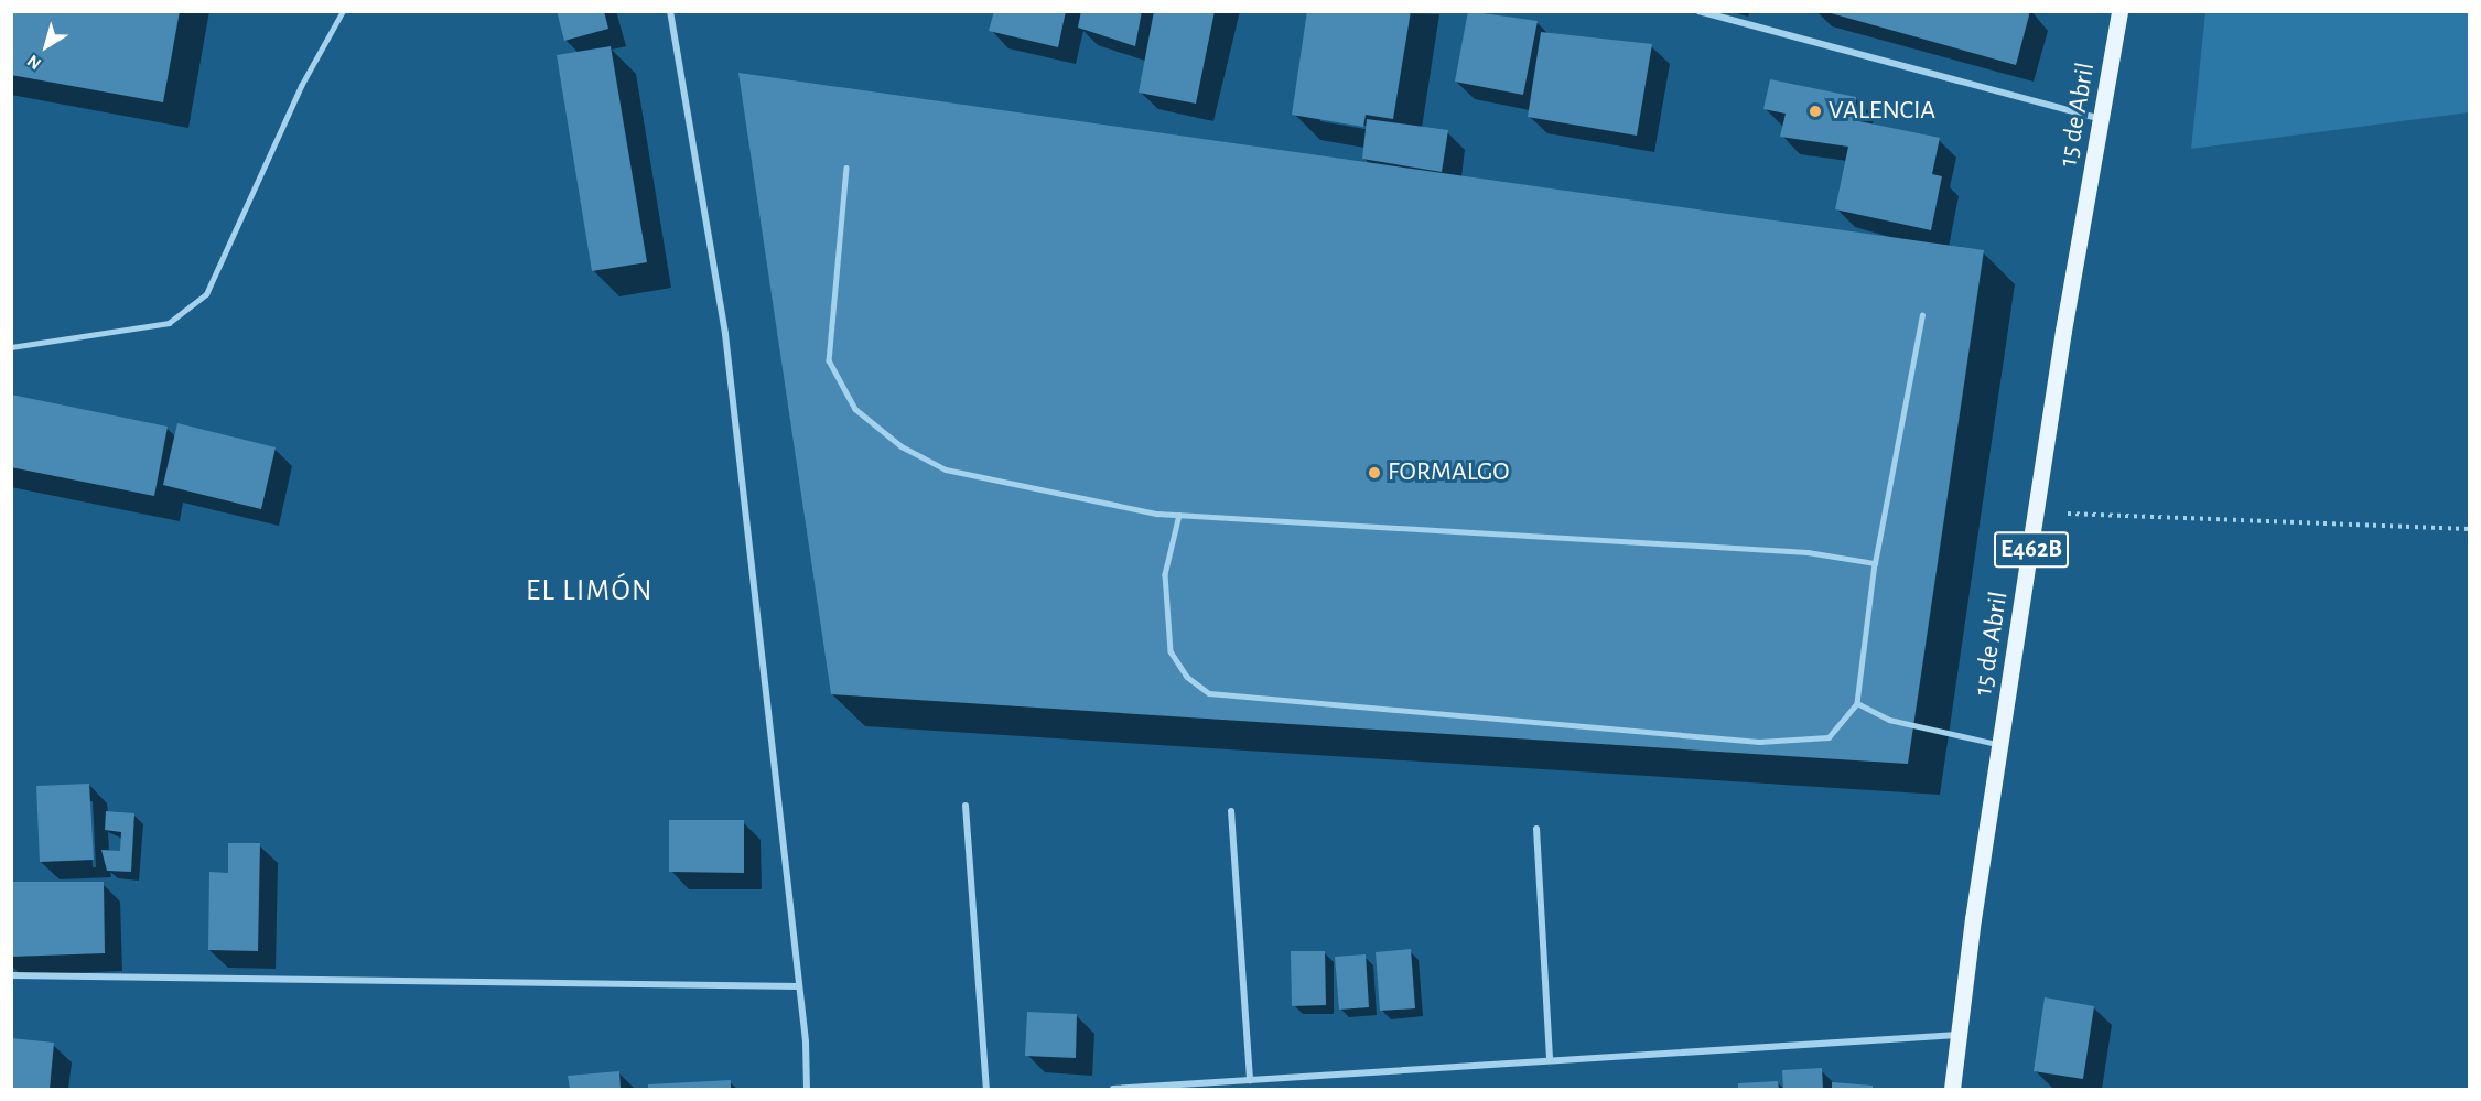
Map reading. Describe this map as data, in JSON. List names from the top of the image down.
{
  "streets": {
    "main road": ["15 de Abril", "E462B"]
  },
  "districts": ["EL LIMÓN"],
  "places": ["VALENCIA", "FORMALGO"],
  "north": "bottom left"
}
